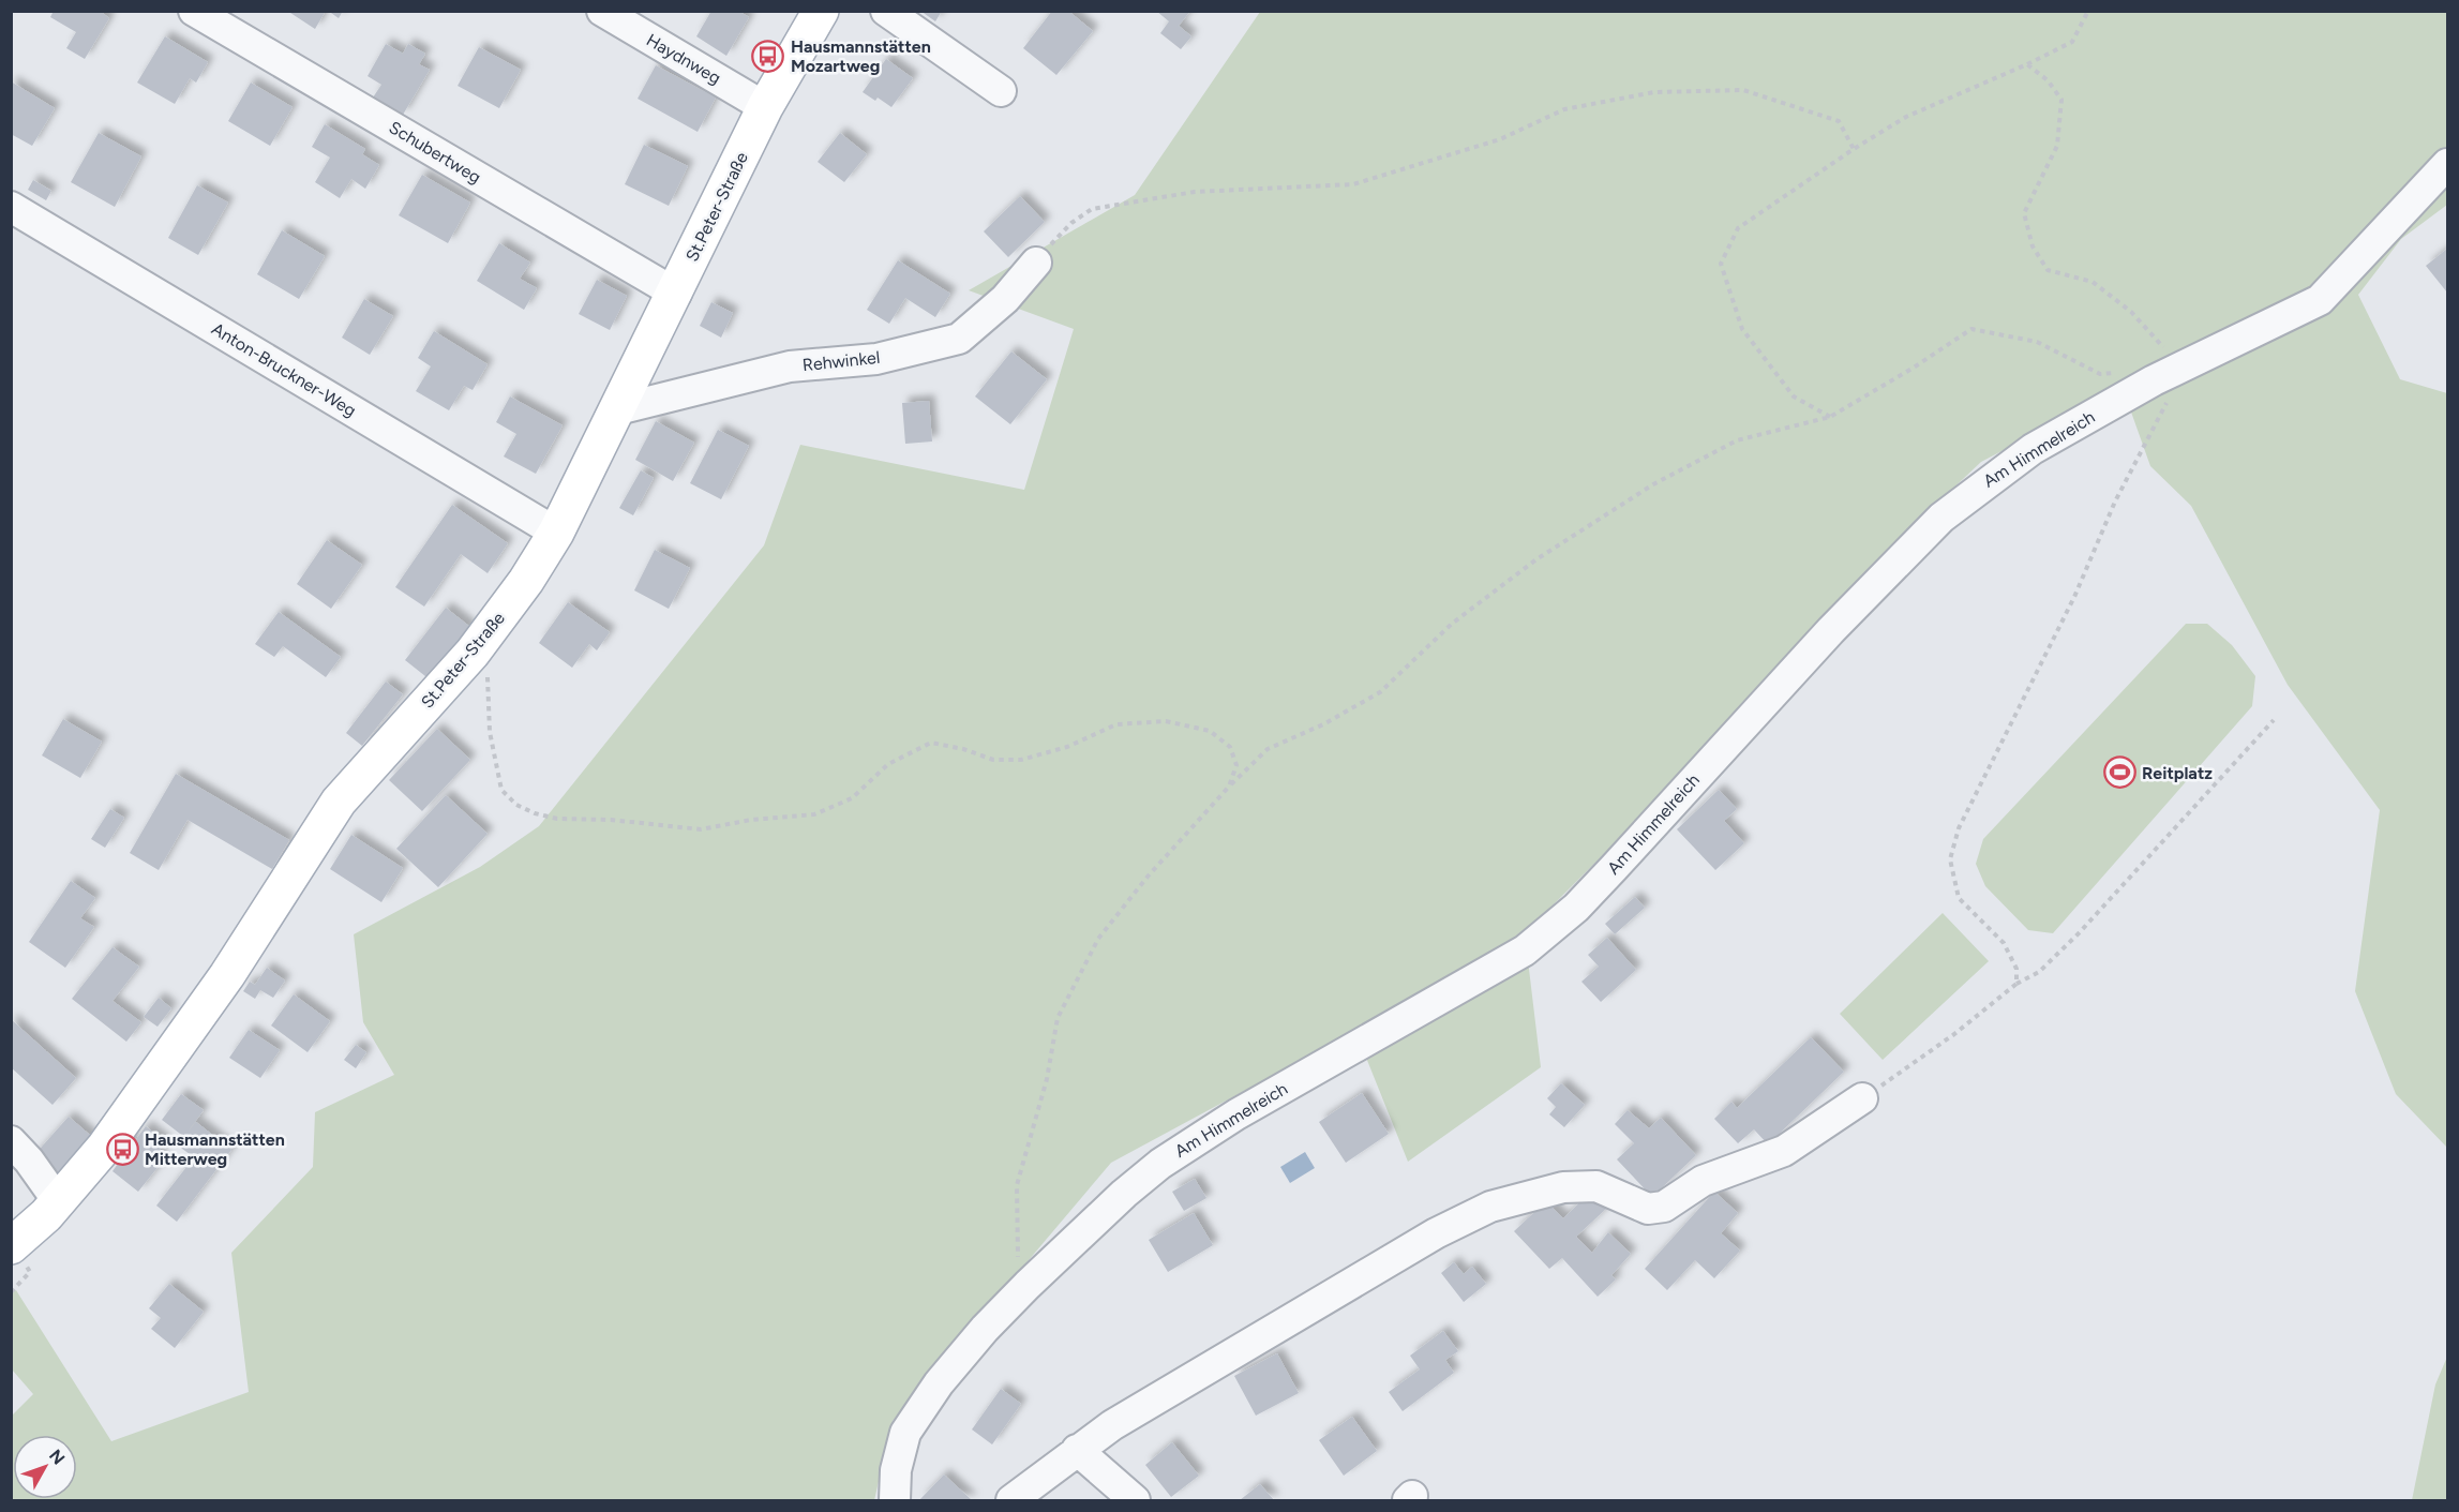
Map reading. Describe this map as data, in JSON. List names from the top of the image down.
{
  "streets": {
    "main road": ["St.Peter-Straße"],
    "street": [
      "Haydnweg",
      "Schubertweg",
      "Rehwinkel",
      "Anton-Bruckner-Weg",
      "Am Himmelreich"
    ]
  },
  "crossings": [
    ["Haydnweg", "St.Peter-Straße"],
    ["Schubertweg", "St.Peter-Straße"],
    ["St.Peter-Straße", "Rehwinkel"],
    ["St.Peter-Straße", "Anton-Bruckner-Weg"]
  ],
  "places": {
    "bus stop": ["Hausmannstätten Mozartweg", "Hausmannstätten Mitterweg"],
    "sports": ["Reitplatz"]
  },
  "north": "top right"
}
